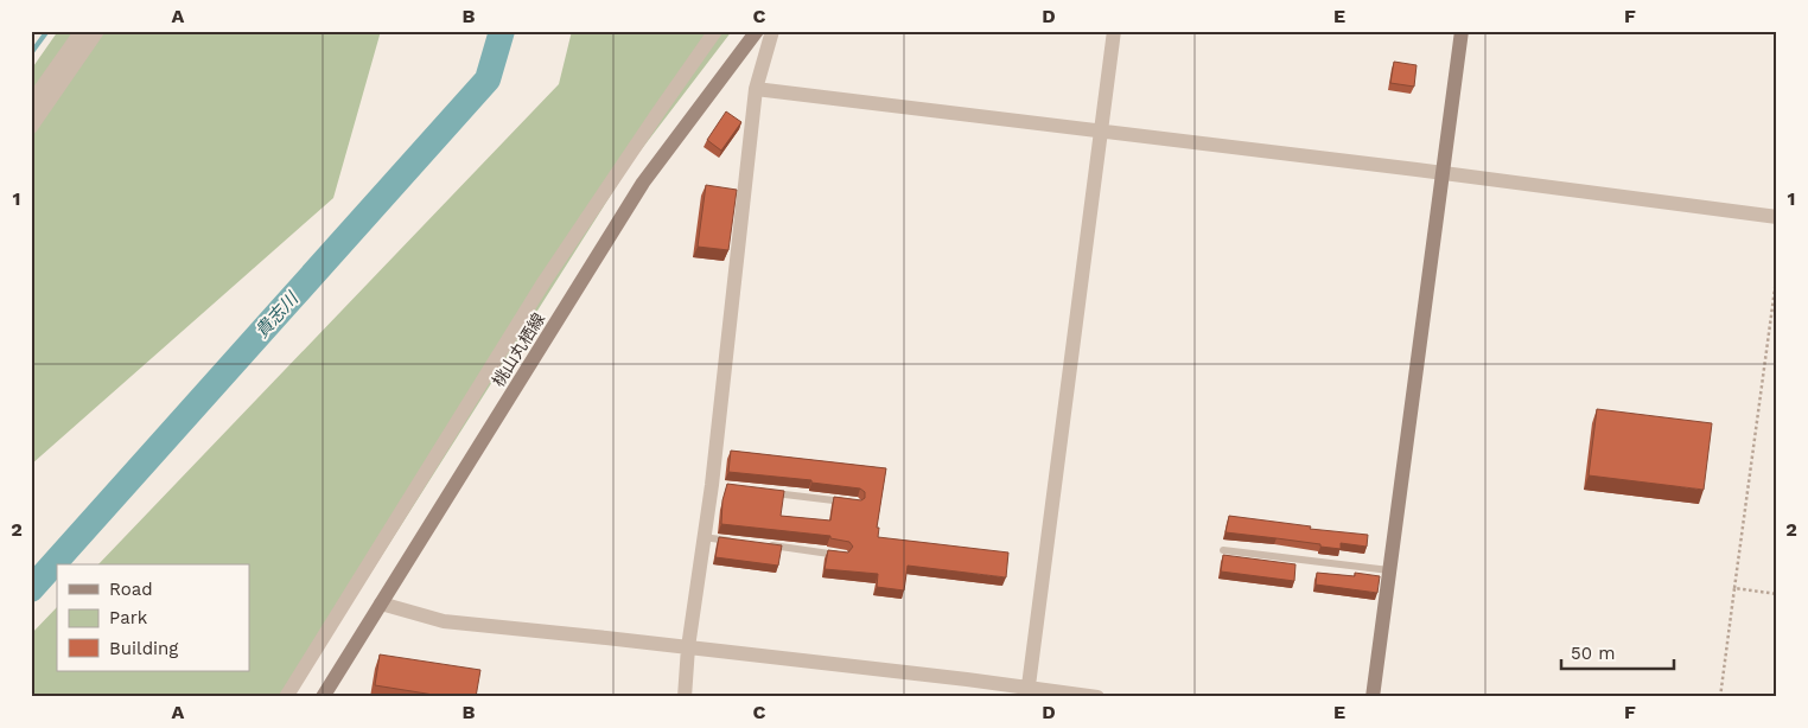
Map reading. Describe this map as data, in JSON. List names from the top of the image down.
{
  "streets": {
    "main road": ["桃山丸栖線"]
  },
  "water": ["貴志川"],
  "legend": ["Road", "Park", "Building"],
  "scale_bar": "50 m",
  "grid": {
    "columns": [
      "A",
      "B",
      "C",
      "D",
      "E",
      "F"
    ],
    "rows": ["1", "2"]
  }
}
